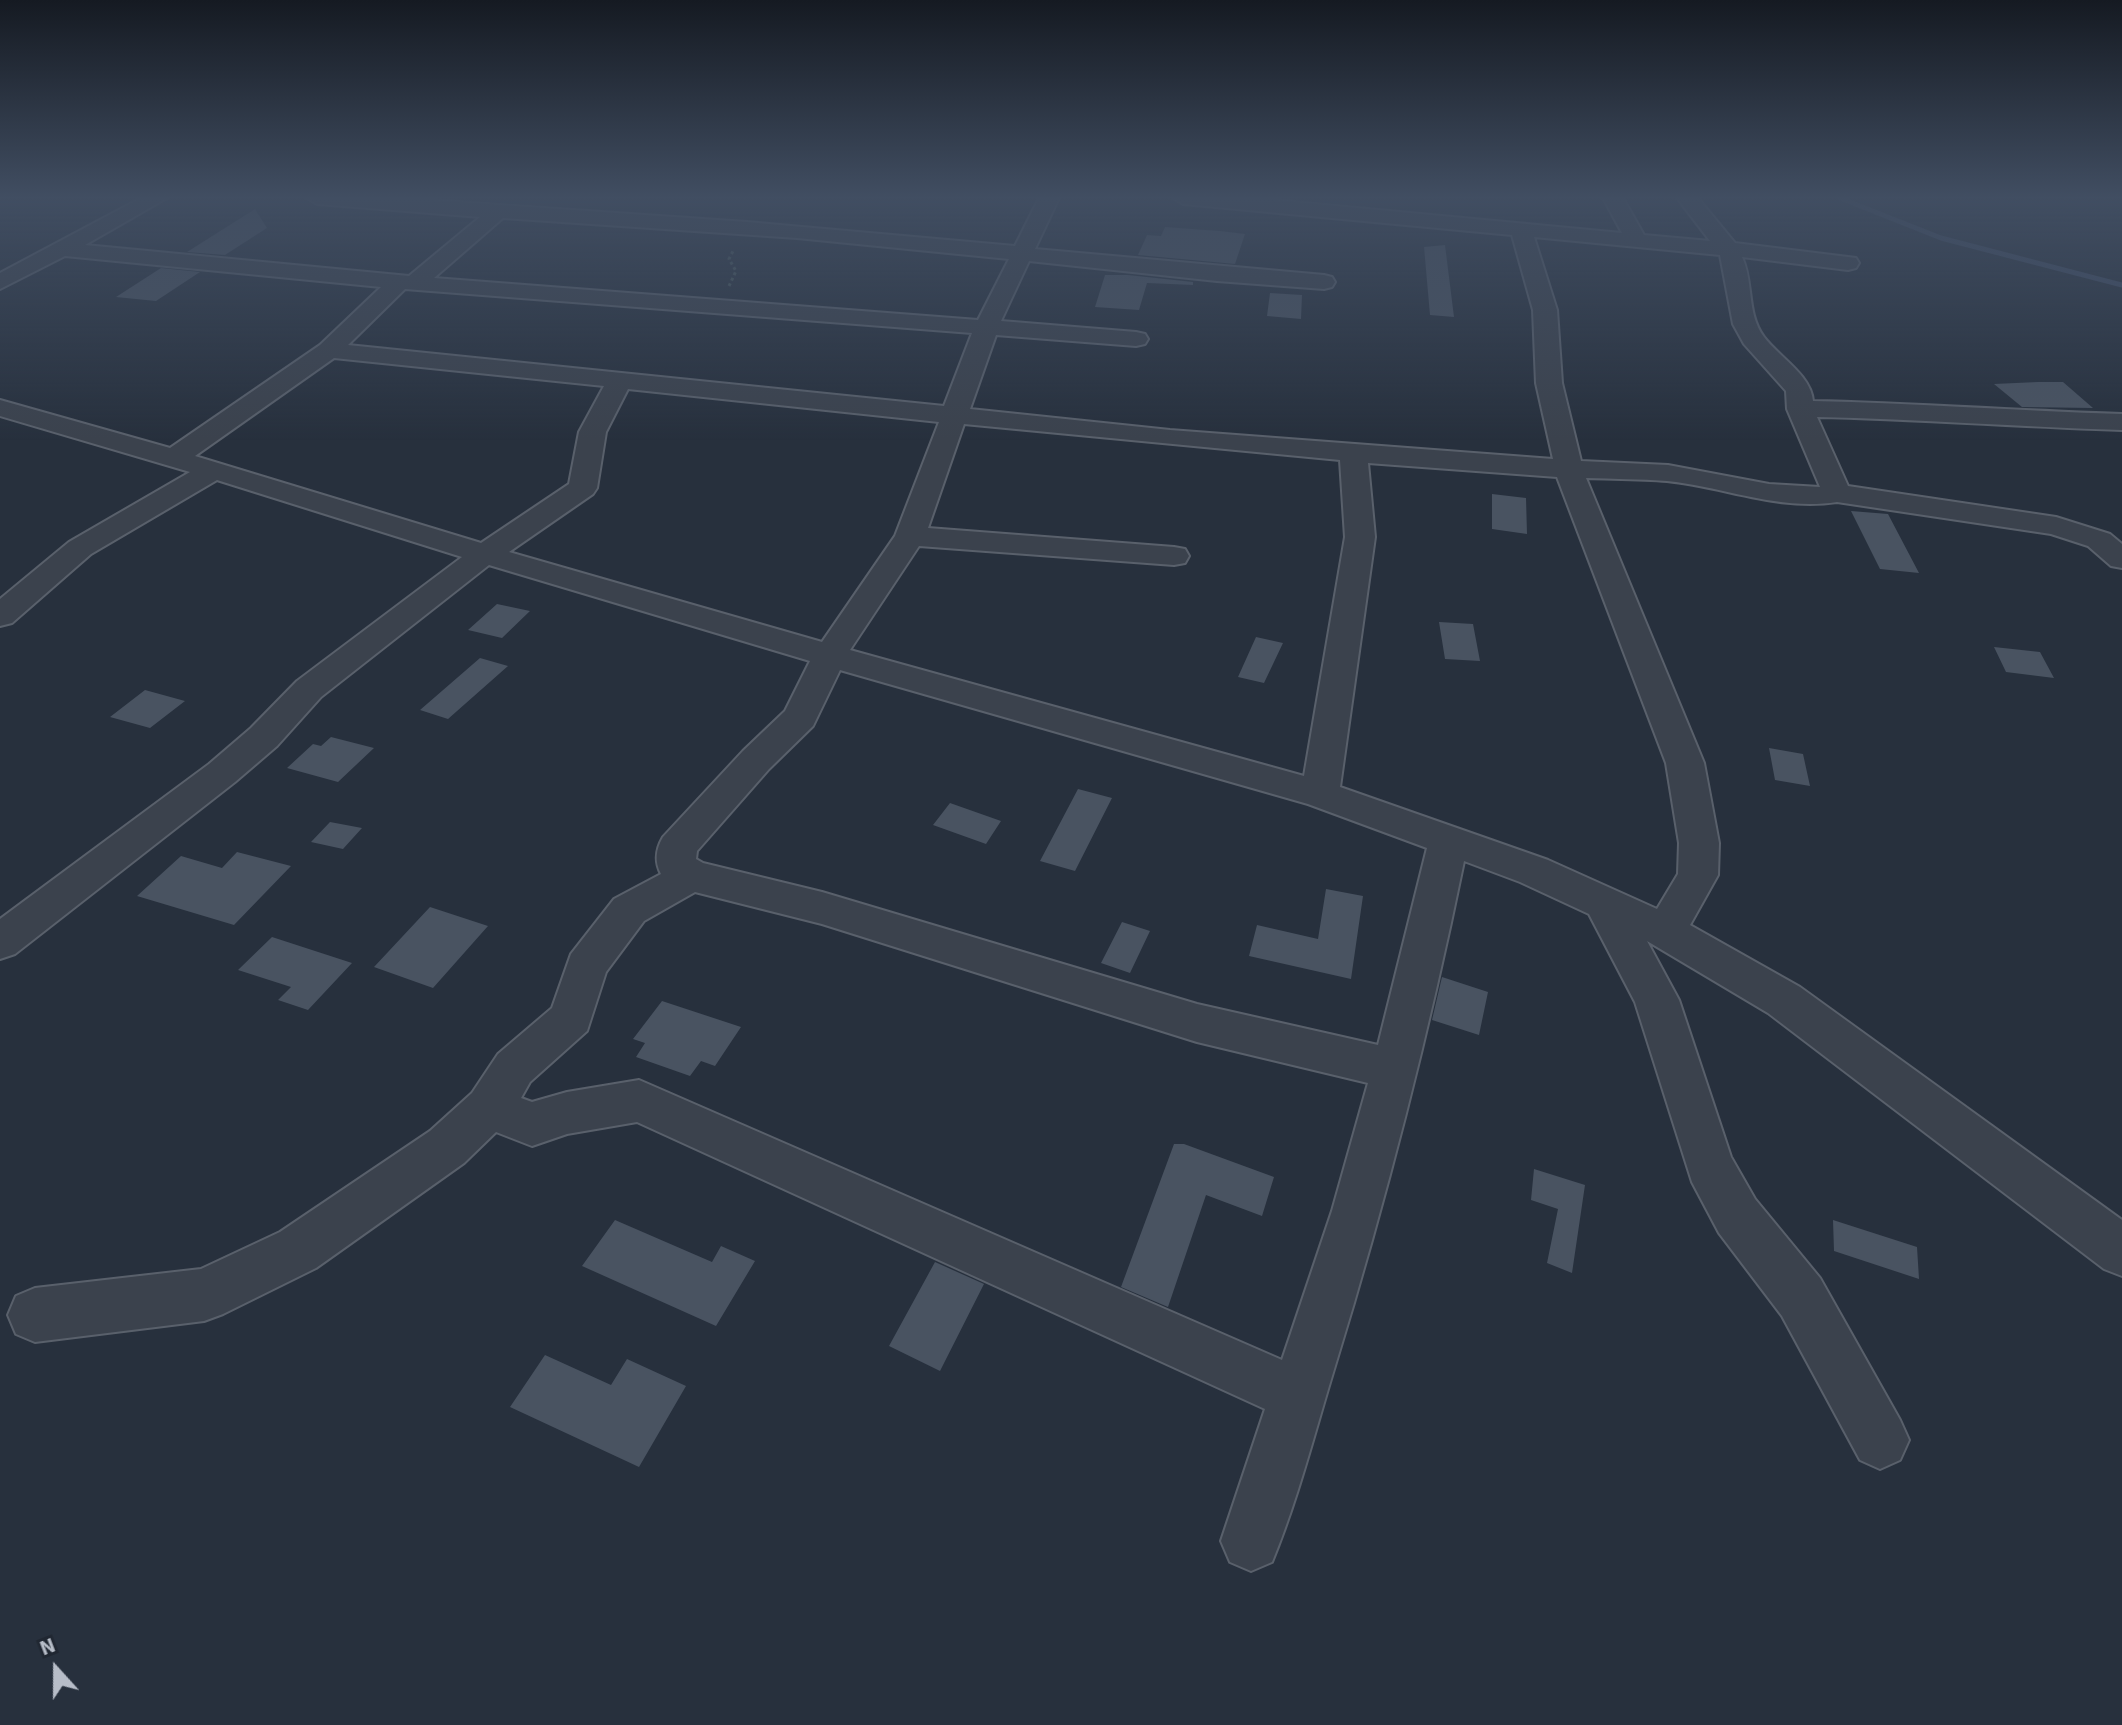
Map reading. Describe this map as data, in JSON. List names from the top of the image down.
{
  "north": "top"
}
